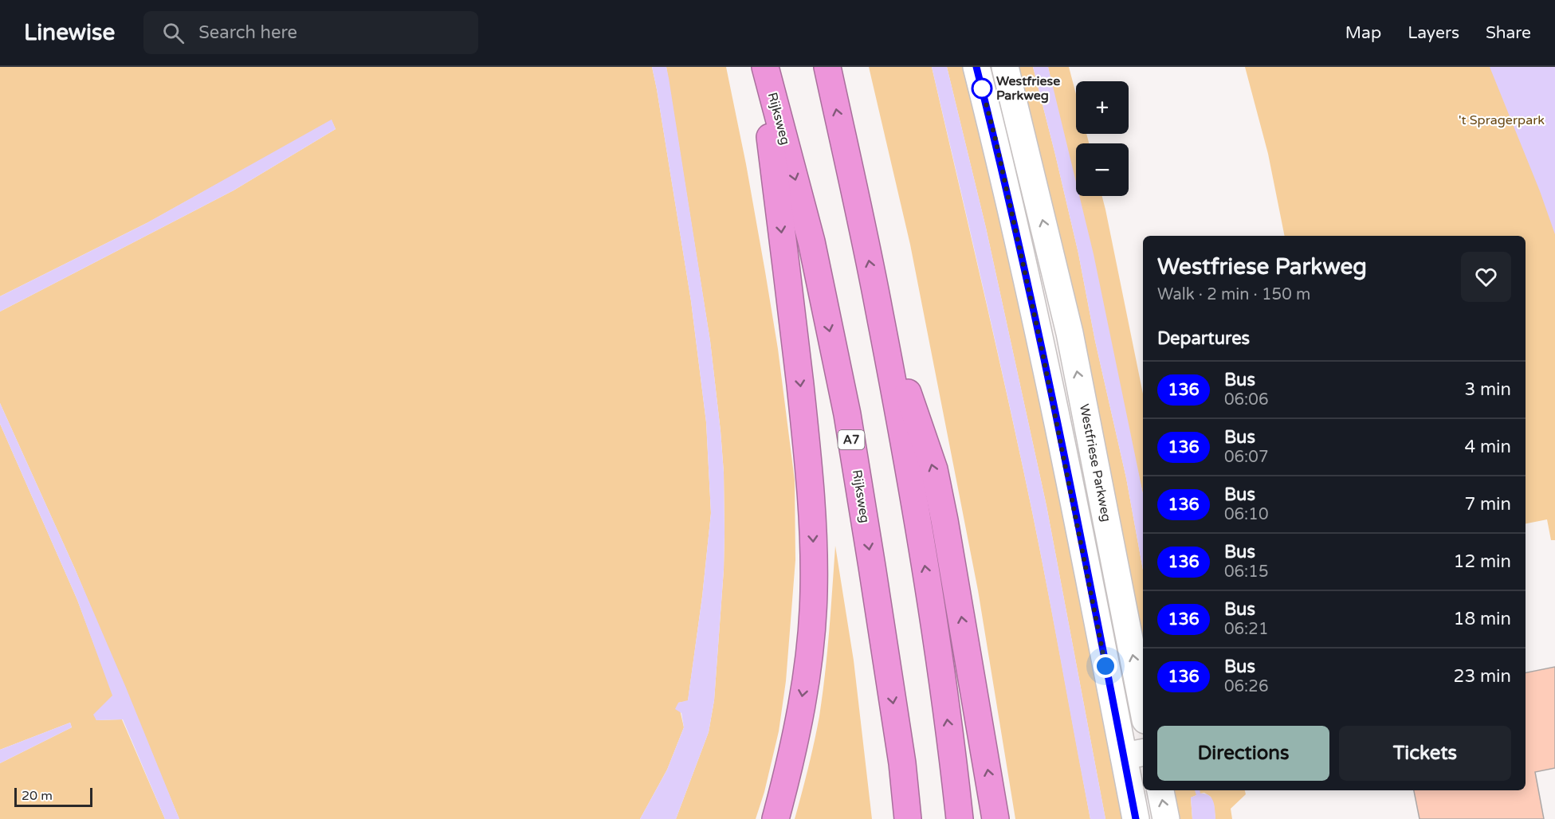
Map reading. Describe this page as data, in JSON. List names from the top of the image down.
{
  "streets": {
    "highway": ["Rijksweg", "A7"],
    "street": ["Westfriese Parkweg"]
  },
  "parks": ["'t Spragerpark"],
  "places": ["Westfriese Parkweg"],
  "lines": ["bus line 136"],
  "scale_bar": "20 m",
  "page": {
    "header": "Linewise",
    "search": "Search here",
    "nav": ["Map", "Layers", "Share"],
    "map_buttons": ["+", "−"],
    "heading": [
      ["Westfriese Parkweg", "Walk · 2 min · 150 m"],
      "Departures"
    ],
    "list": [
      {
        "mark": "136",
        "name": "Bus",
        "note": "06:06",
        "value": "3 min"
      },
      {
        "mark": "136",
        "name": "Bus",
        "note": "06:07",
        "value": "4 min"
      },
      {
        "mark": "136",
        "name": "Bus",
        "note": "06:10",
        "value": "7 min"
      },
      {
        "mark": "136",
        "name": "Bus",
        "note": "06:15",
        "value": "12 min"
      },
      {
        "mark": "136",
        "name": "Bus",
        "note": "06:21",
        "value": "18 min"
      },
      {
        "mark": "136",
        "name": "Bus",
        "note": "06:26",
        "value": "23 min"
      }
    ],
    "buttons": ["Directions", "Tickets"],
    "scale": "20 m"
  }
}
